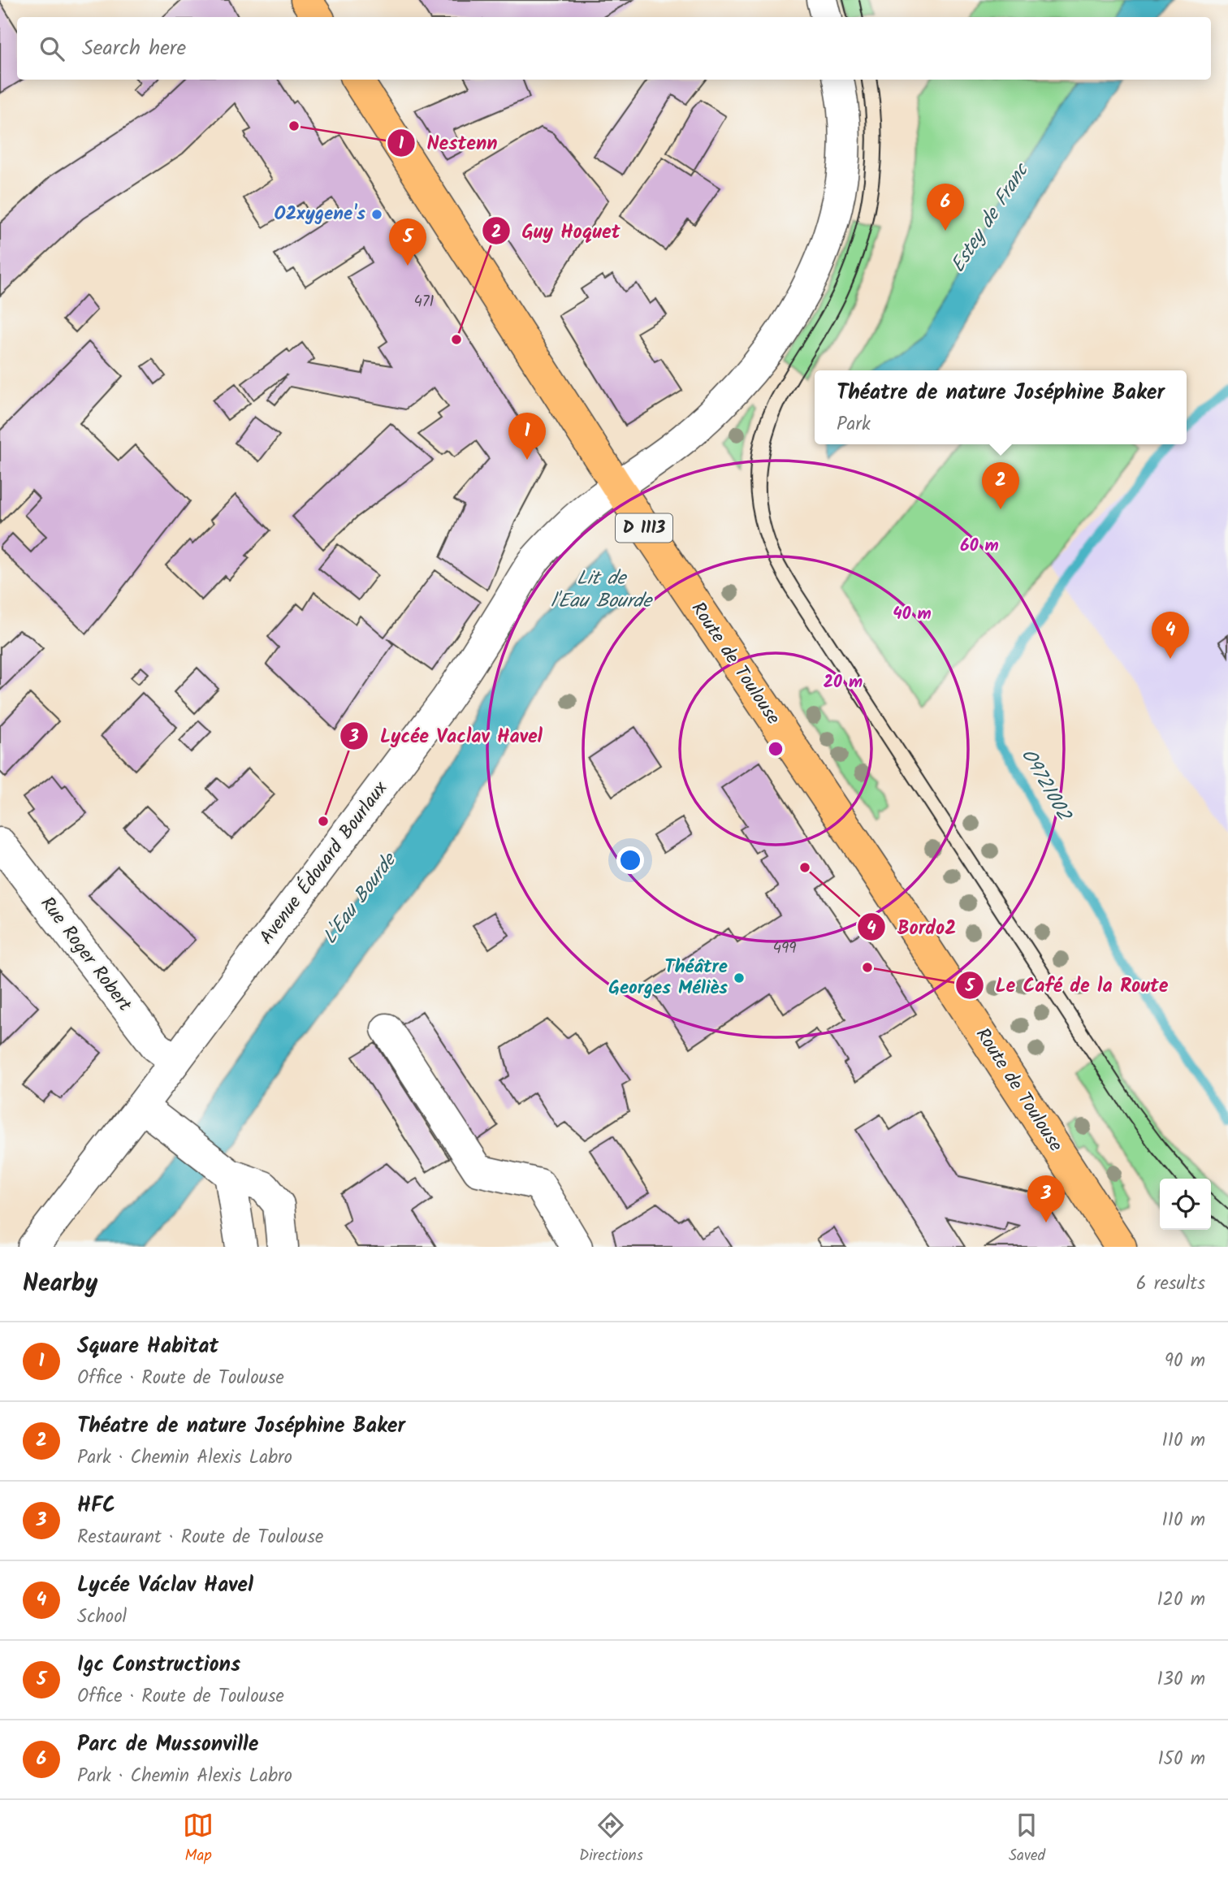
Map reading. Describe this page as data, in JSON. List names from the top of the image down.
{
  "streets": {
    "main road": ["D 1113", "Route de Toulouse"],
    "street": ["Avenue Édouard Bourlaux", "Rue Roger Robert"]
  },
  "crossings": [
    ["Route de Toulouse", "Avenue Édouard Bourlaux"],
    ["Avenue Édouard Bourlaux", "Rue Roger Robert"]
  ],
  "water": [
    "Estey de Franc",
    "Lit de l'Eau Bourde",
    "O9721002",
    "L'Eau Bourde"
  ],
  "places": [
    "Nestenn",
    "O2xygene's",
    "Guy Hoquet",
    "Lycée Vaclav Havel",
    "Bordo2",
    "Le Café de la Route",
    "Théâtre Georges Méliès"
  ],
  "house_numbers": ["471", "499"],
  "page": {
    "search": "Search here",
    "pins": [
      "6",
      "5",
      "1",
      "2",
      "4",
      "3"
    ],
    "popup": ["Théatre de nature Joséphine Baker", "Park"],
    "heading": ["Nearby", "6 results"],
    "list": [
      {
        "mark": "1",
        "name": "Square Habitat",
        "note": "Office · Route de Toulouse",
        "value": "90 m"
      },
      {
        "mark": "2",
        "name": "Théatre de nature Joséphine Baker",
        "note": "Park · Chemin Alexis Labro",
        "value": "110 m"
      },
      {
        "mark": "3",
        "name": "HFC",
        "note": "Restaurant · Route de Toulouse",
        "value": "110 m"
      },
      {
        "mark": "4",
        "name": "Lycée Václav Havel",
        "note": "School",
        "value": "120 m"
      },
      {
        "mark": "5",
        "name": "Igc Constructions",
        "note": "Office · Route de Toulouse",
        "value": "130 m"
      },
      {
        "mark": "6",
        "name": "Parc de Mussonville",
        "note": "Park · Chemin Alexis Labro",
        "value": "150 m"
      }
    ],
    "nav": ["Map", "Directions", "Saved"]
  },
  "rings": ["60 m", "40 m", "20 m"]
}
